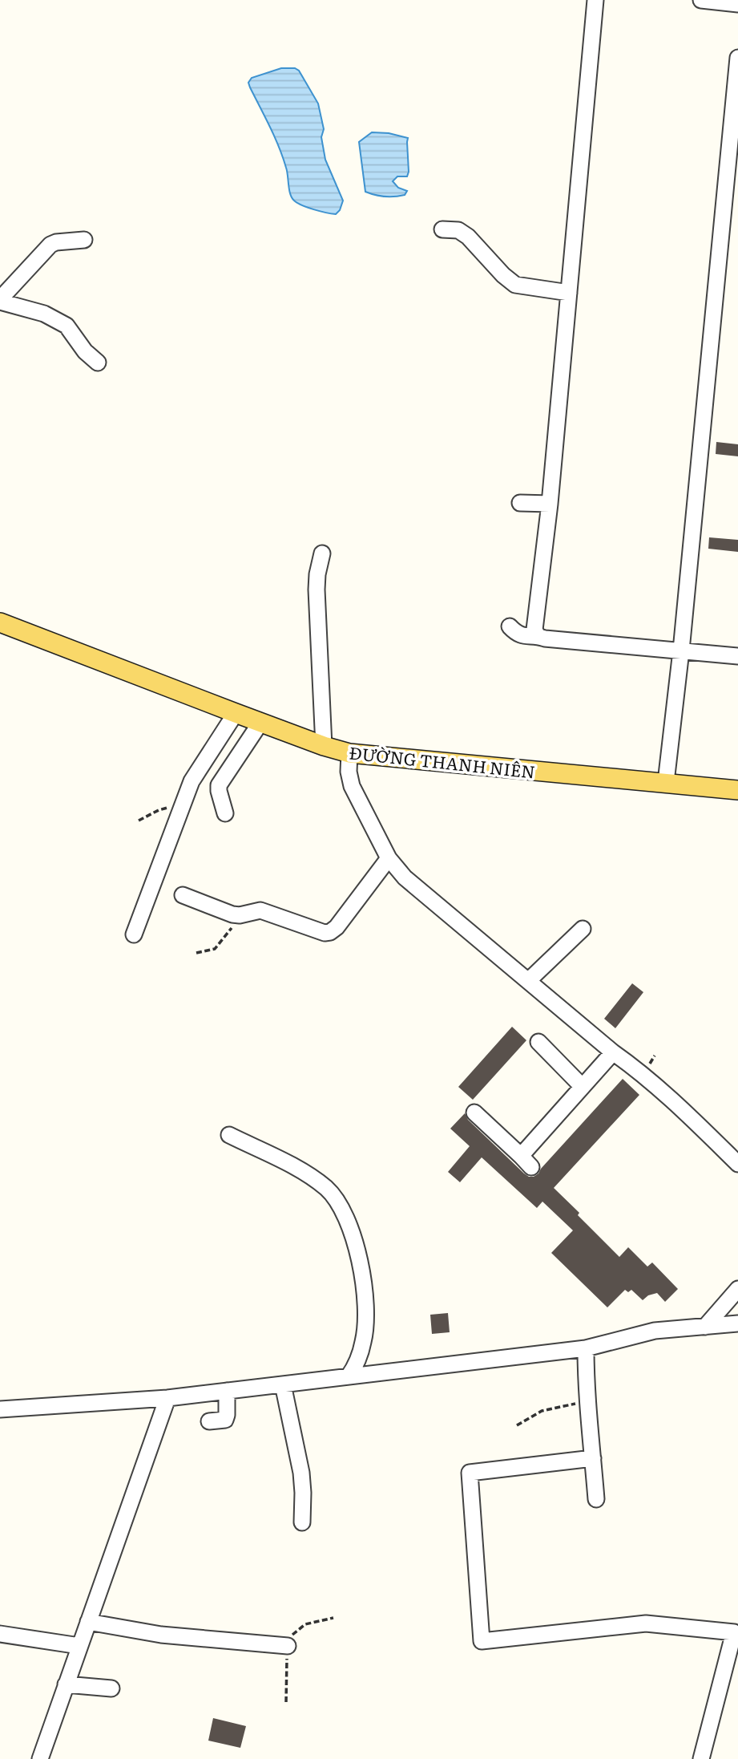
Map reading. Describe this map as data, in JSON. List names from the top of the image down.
{
  "streets": {
    "main road": ["ĐƯỜNG THANH NIÊN"]
  }
}
